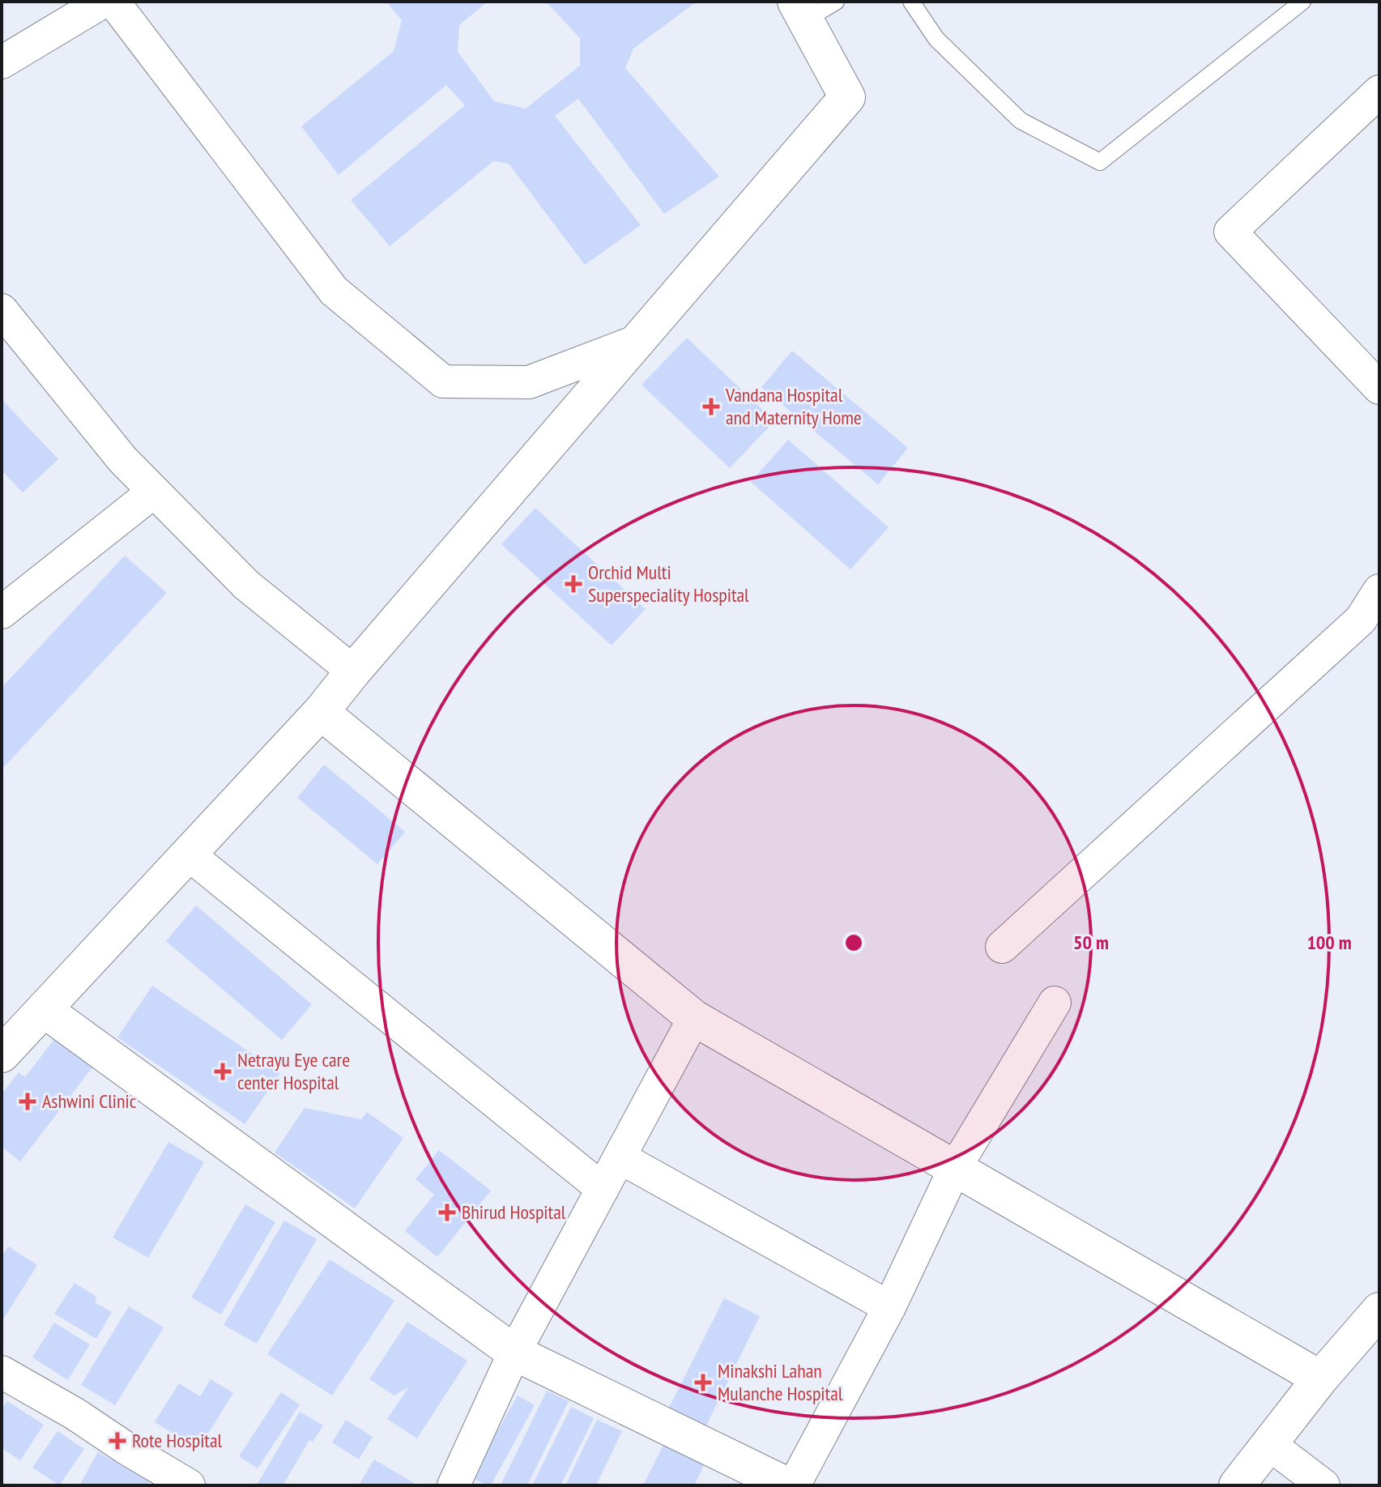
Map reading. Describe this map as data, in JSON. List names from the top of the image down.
{
  "places": {
    "health": [
      "Vandana Hospital and Maternity Home",
      "Orchid Multi Superspeciality Hospital",
      "Netrayu Eye care center Hospital",
      "Ashwini Clinic",
      "Bhirud Hospital",
      "Minakshi Lahan Mulanche Hospital",
      "Rote Hospital"
    ]
  },
  "rings": ["50 m", "100 m"]
}
